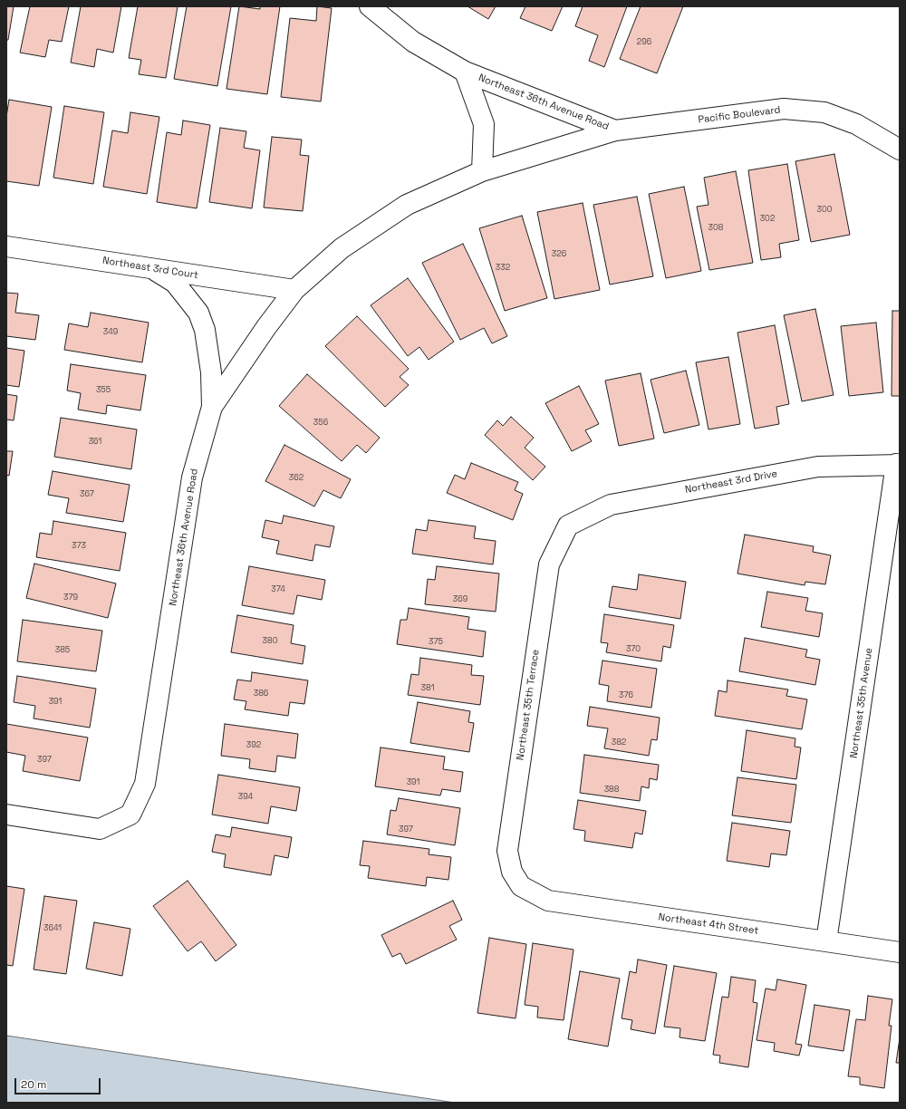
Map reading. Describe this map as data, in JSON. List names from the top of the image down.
{
  "streets": {
    "street": [
      "Northeast 36th Avenue Road",
      "Pacific Boulevard",
      "Northeast 3rd Court",
      "Northeast 3rd Drive",
      "Northeast 35th Avenue",
      "Northeast 35th Terrace",
      "Northeast 4th Street"
    ]
  },
  "crossings": [
    ["Northeast 36th Avenue Road", "Pacific Boulevard"],
    ["Northeast 36th Avenue Road", "Northeast 3rd Court"],
    ["Northeast 3rd Drive", "Northeast 35th Avenue"],
    ["Northeast 3rd Drive", "Northeast 35th Terrace"],
    ["Northeast 35th Avenue", "Northeast 4th Street"],
    ["Northeast 35th Terrace", "Northeast 4th Street"]
  ],
  "house_numbers": [
    "296",
    "300",
    "302",
    "308",
    "326",
    "332",
    "349",
    "355",
    "356",
    "361",
    "362",
    "367",
    "373",
    "374",
    "379",
    "369",
    "380",
    "375",
    "370",
    "385",
    "381",
    "386",
    "376",
    "391",
    "382",
    "392",
    "397",
    "391",
    "388",
    "394",
    "397",
    "3641"
  ],
  "scale_bar": "20 m"
}
